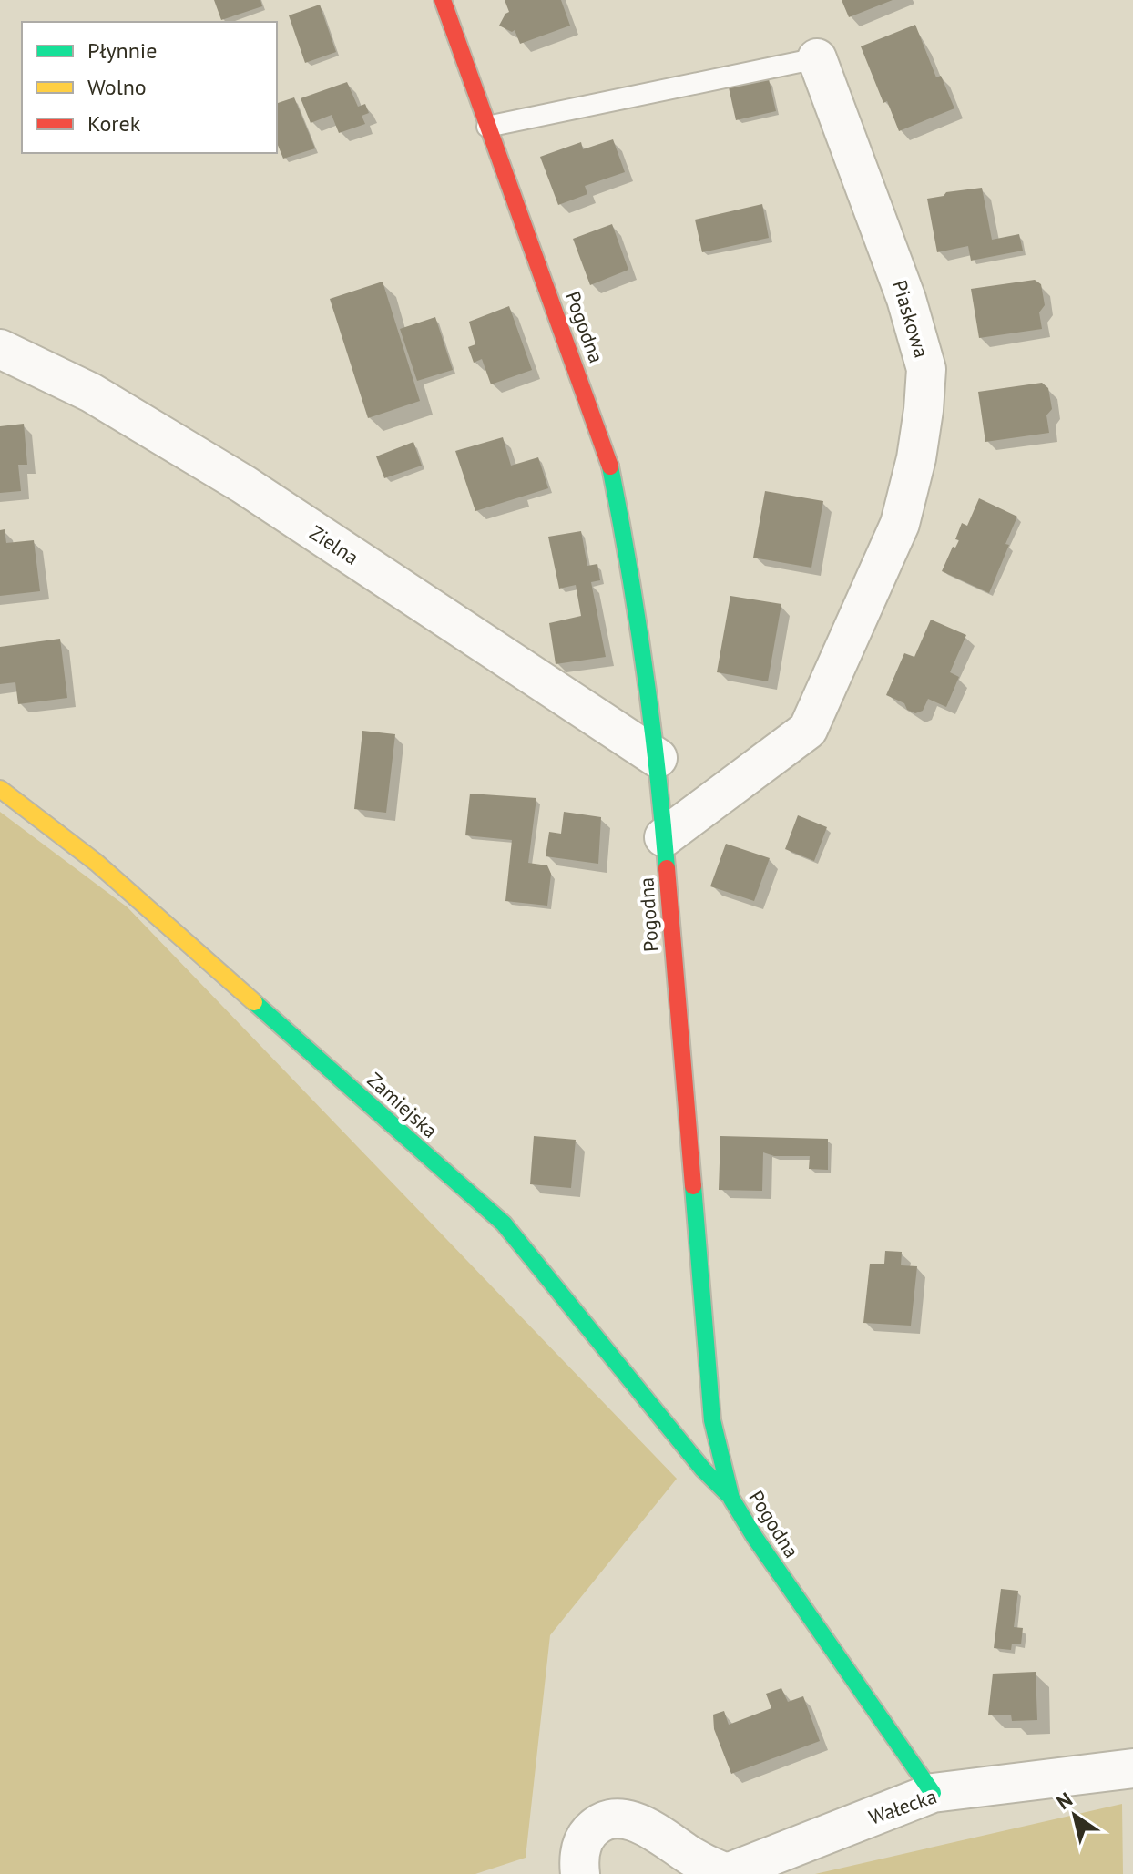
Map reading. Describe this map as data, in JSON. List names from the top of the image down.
{
  "streets": {
    "street": [
      "Piaskowa",
      "Pogodna",
      "Zielna",
      "Zamiejska",
      "Wałecka"
    ]
  },
  "crossings": [
    ["Piaskowa", "Pogodna"],
    ["Pogodna", "Zielna"],
    ["Pogodna", "Zamiejska"],
    ["Pogodna", "Wałecka"]
  ],
  "legend": ["Płynnie", "Wolno", "Korek"],
  "north": "top left"
}
